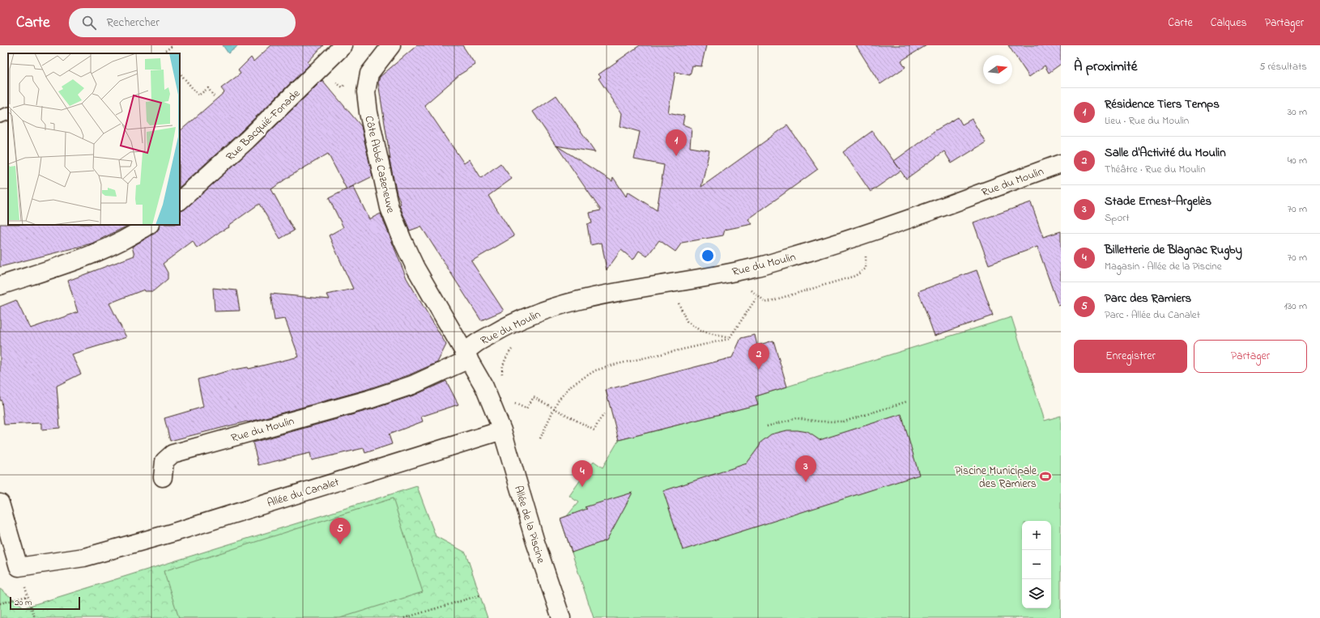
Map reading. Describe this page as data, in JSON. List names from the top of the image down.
{
  "streets": {
    "street": [
      "Rue Bacquié-Fonade",
      "Côte Abbé Cazeneuve",
      "Rue du Moulin",
      "Allée du Canalet",
      "Allée de la Piscine"
    ]
  },
  "crossings": [
    ["Côte Abbé Cazeneuve", "Rue du Moulin"],
    ["Allée du Canalet", "Allée de la Piscine"]
  ],
  "places": {
    "sports": ["Piscine Municipale des Ramiers"]
  },
  "scale_bar": "20 m",
  "north": "right",
  "page": {
    "header": "Carte",
    "search": "Rechercher",
    "nav": ["Carte", "Calques", "Partager"],
    "heading": ["À proximité", "5 résultats"],
    "list": [
      {
        "mark": "1",
        "name": "Résidence Tiers Temps",
        "note": "Lieu · Rue du Moulin",
        "value": "30 m"
      },
      {
        "mark": "2",
        "name": "Salle d'Activité du Moulin",
        "note": "Théâtre · Rue du Moulin",
        "value": "40 m"
      },
      {
        "mark": "3",
        "name": "Stade Ernest-Argelès",
        "note": "Sport",
        "value": "70 m"
      },
      {
        "mark": "4",
        "name": "Billetterie de Blagnac Rugby",
        "note": "Magasin · Allée de la Piscine",
        "value": "70 m"
      },
      {
        "mark": "5",
        "name": "Parc des Ramiers",
        "note": "Parc · Allée du Canalet",
        "value": "130 m"
      }
    ],
    "pins": [
      "1",
      "2",
      "3",
      "4",
      "5"
    ],
    "buttons": ["Enregistrer", "Partager"],
    "map_buttons": ["+", "−"],
    "scale": "20 m"
  }
}
